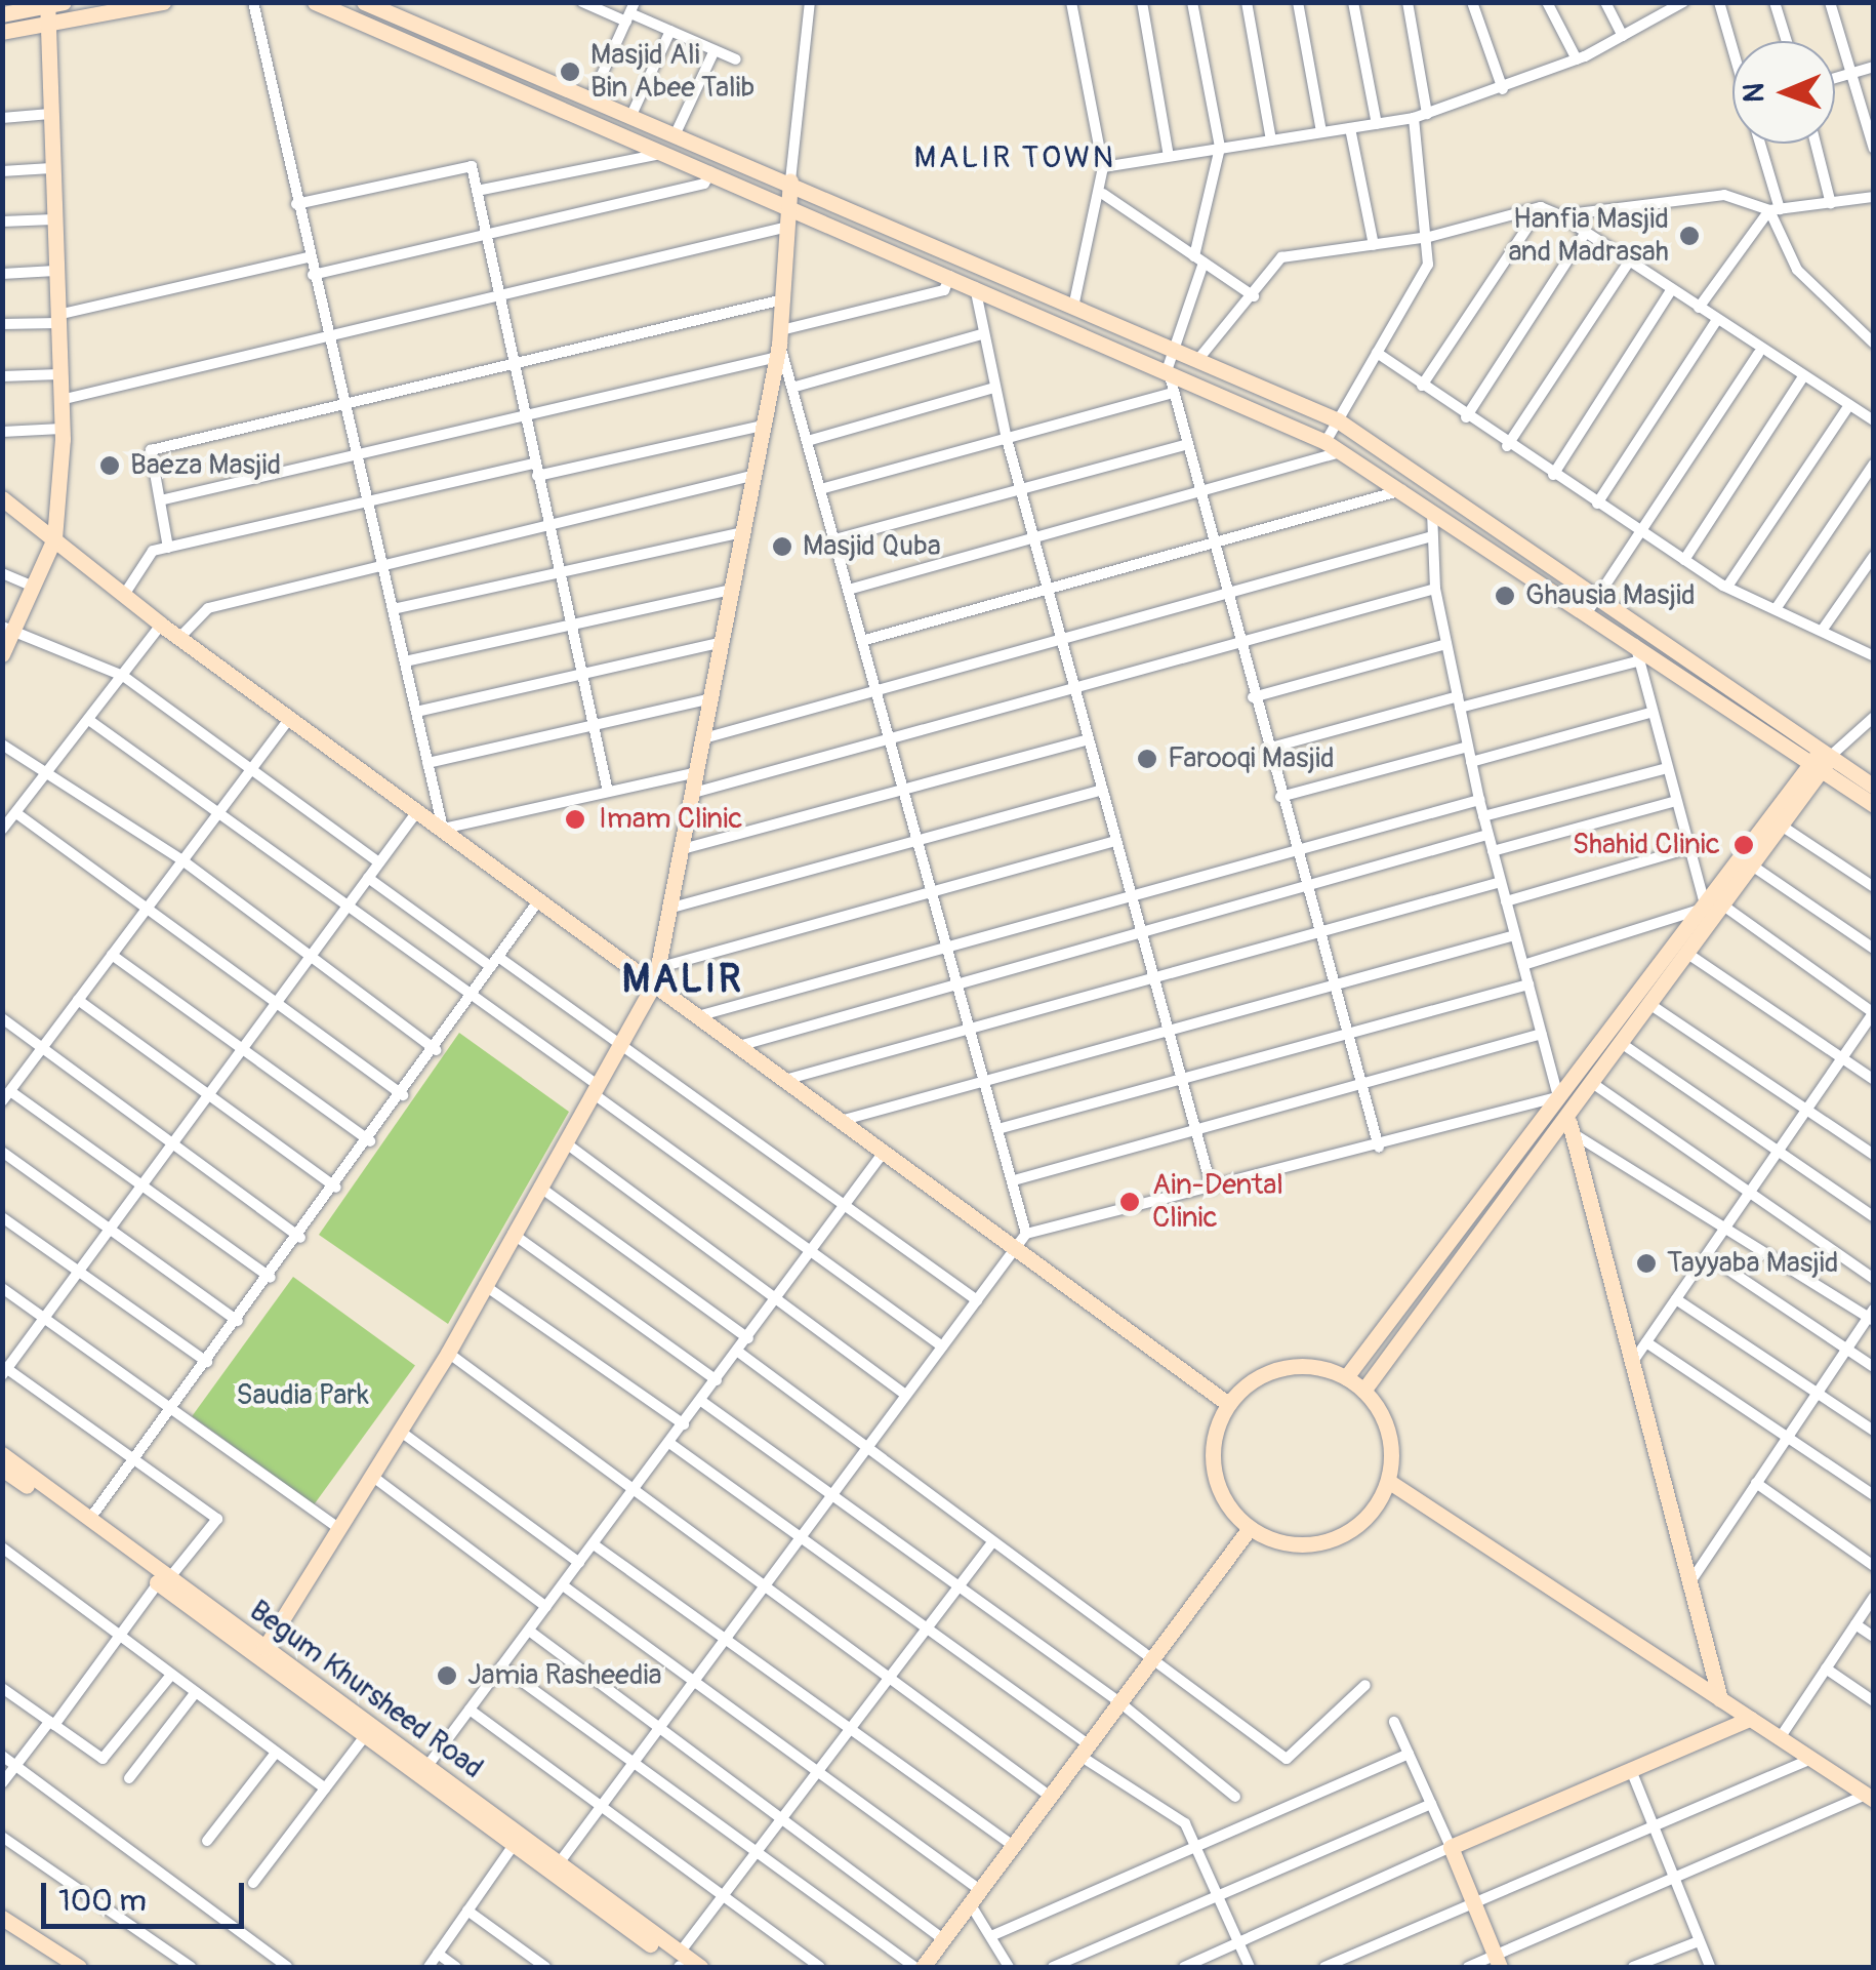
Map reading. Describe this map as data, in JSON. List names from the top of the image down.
{
  "streets": {
    "street": ["Begum Khursheed Road"]
  },
  "districts": ["MALIR TOWN", "MALIR"],
  "parks": ["Saudia Park"],
  "places": [
    "Masjid Ali Bin Abee Talib",
    "Hanfia Masjid and Madrasah",
    "Baeza Masjid",
    "Masjid Quba",
    "Ghausia Masjid",
    "Farooqi Masjid",
    "Imam Clinic",
    "Shahid Clinic",
    "Ain-Dental Clinic",
    "Tayyaba Masjid",
    "Jamia Rasheedia"
  ],
  "scale_bar": "100 m",
  "north": "left"
}
